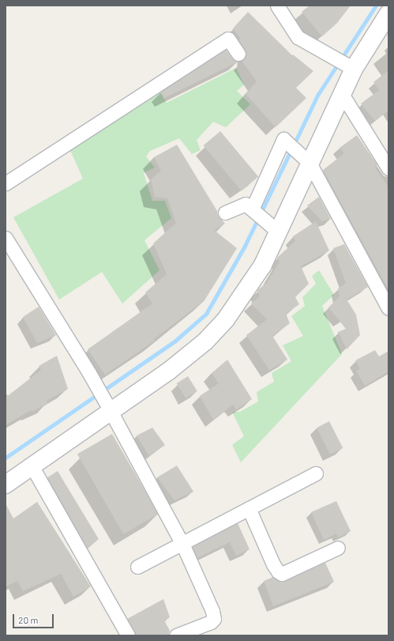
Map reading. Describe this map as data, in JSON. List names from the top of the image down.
{
  "scale_bar": "20 m"
}
